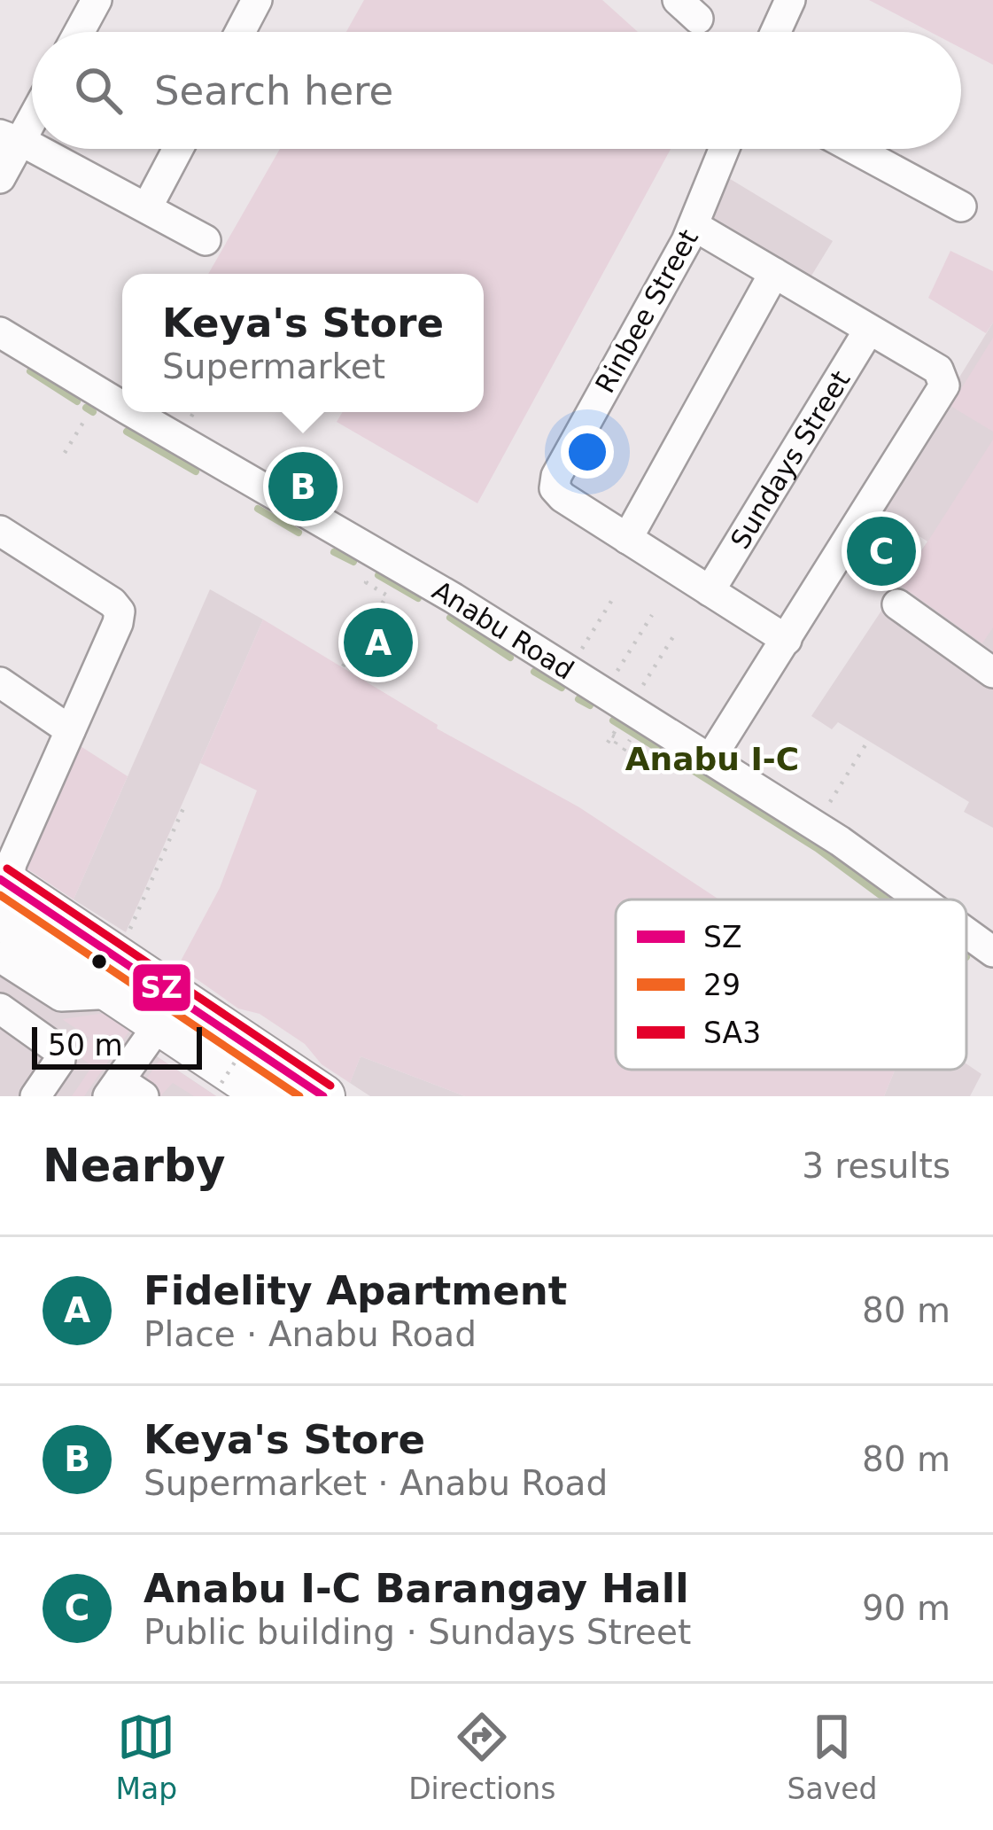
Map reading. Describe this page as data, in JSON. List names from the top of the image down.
{
  "streets": {
    "street": ["Rinbee Street", "Sundays Street", "Anabu Road"]
  },
  "districts": ["Anabu I-C"],
  "lines": ["transit line SA3", "transit line SZ", "transit line 29"],
  "legend": ["SZ", "29", "SA3"],
  "scale_bar": "50 m",
  "page": {
    "search": "Search here",
    "popup": ["Keya's Store", "Supermarket"],
    "pins": ["B", "C", "A"],
    "scale": "50 m",
    "heading": ["Nearby", "3 results"],
    "list": [
      {
        "mark": "A",
        "name": "Fidelity Apartment",
        "note": "Place · Anabu Road",
        "value": "80 m"
      },
      {
        "mark": "B",
        "name": "Keya's Store",
        "note": "Supermarket · Anabu Road",
        "value": "80 m"
      },
      {
        "mark": "C",
        "name": "Anabu I-C Barangay Hall",
        "note": "Public building · Sundays Street",
        "value": "90 m"
      }
    ],
    "nav": ["Map", "Directions", "Saved"]
  }
}
